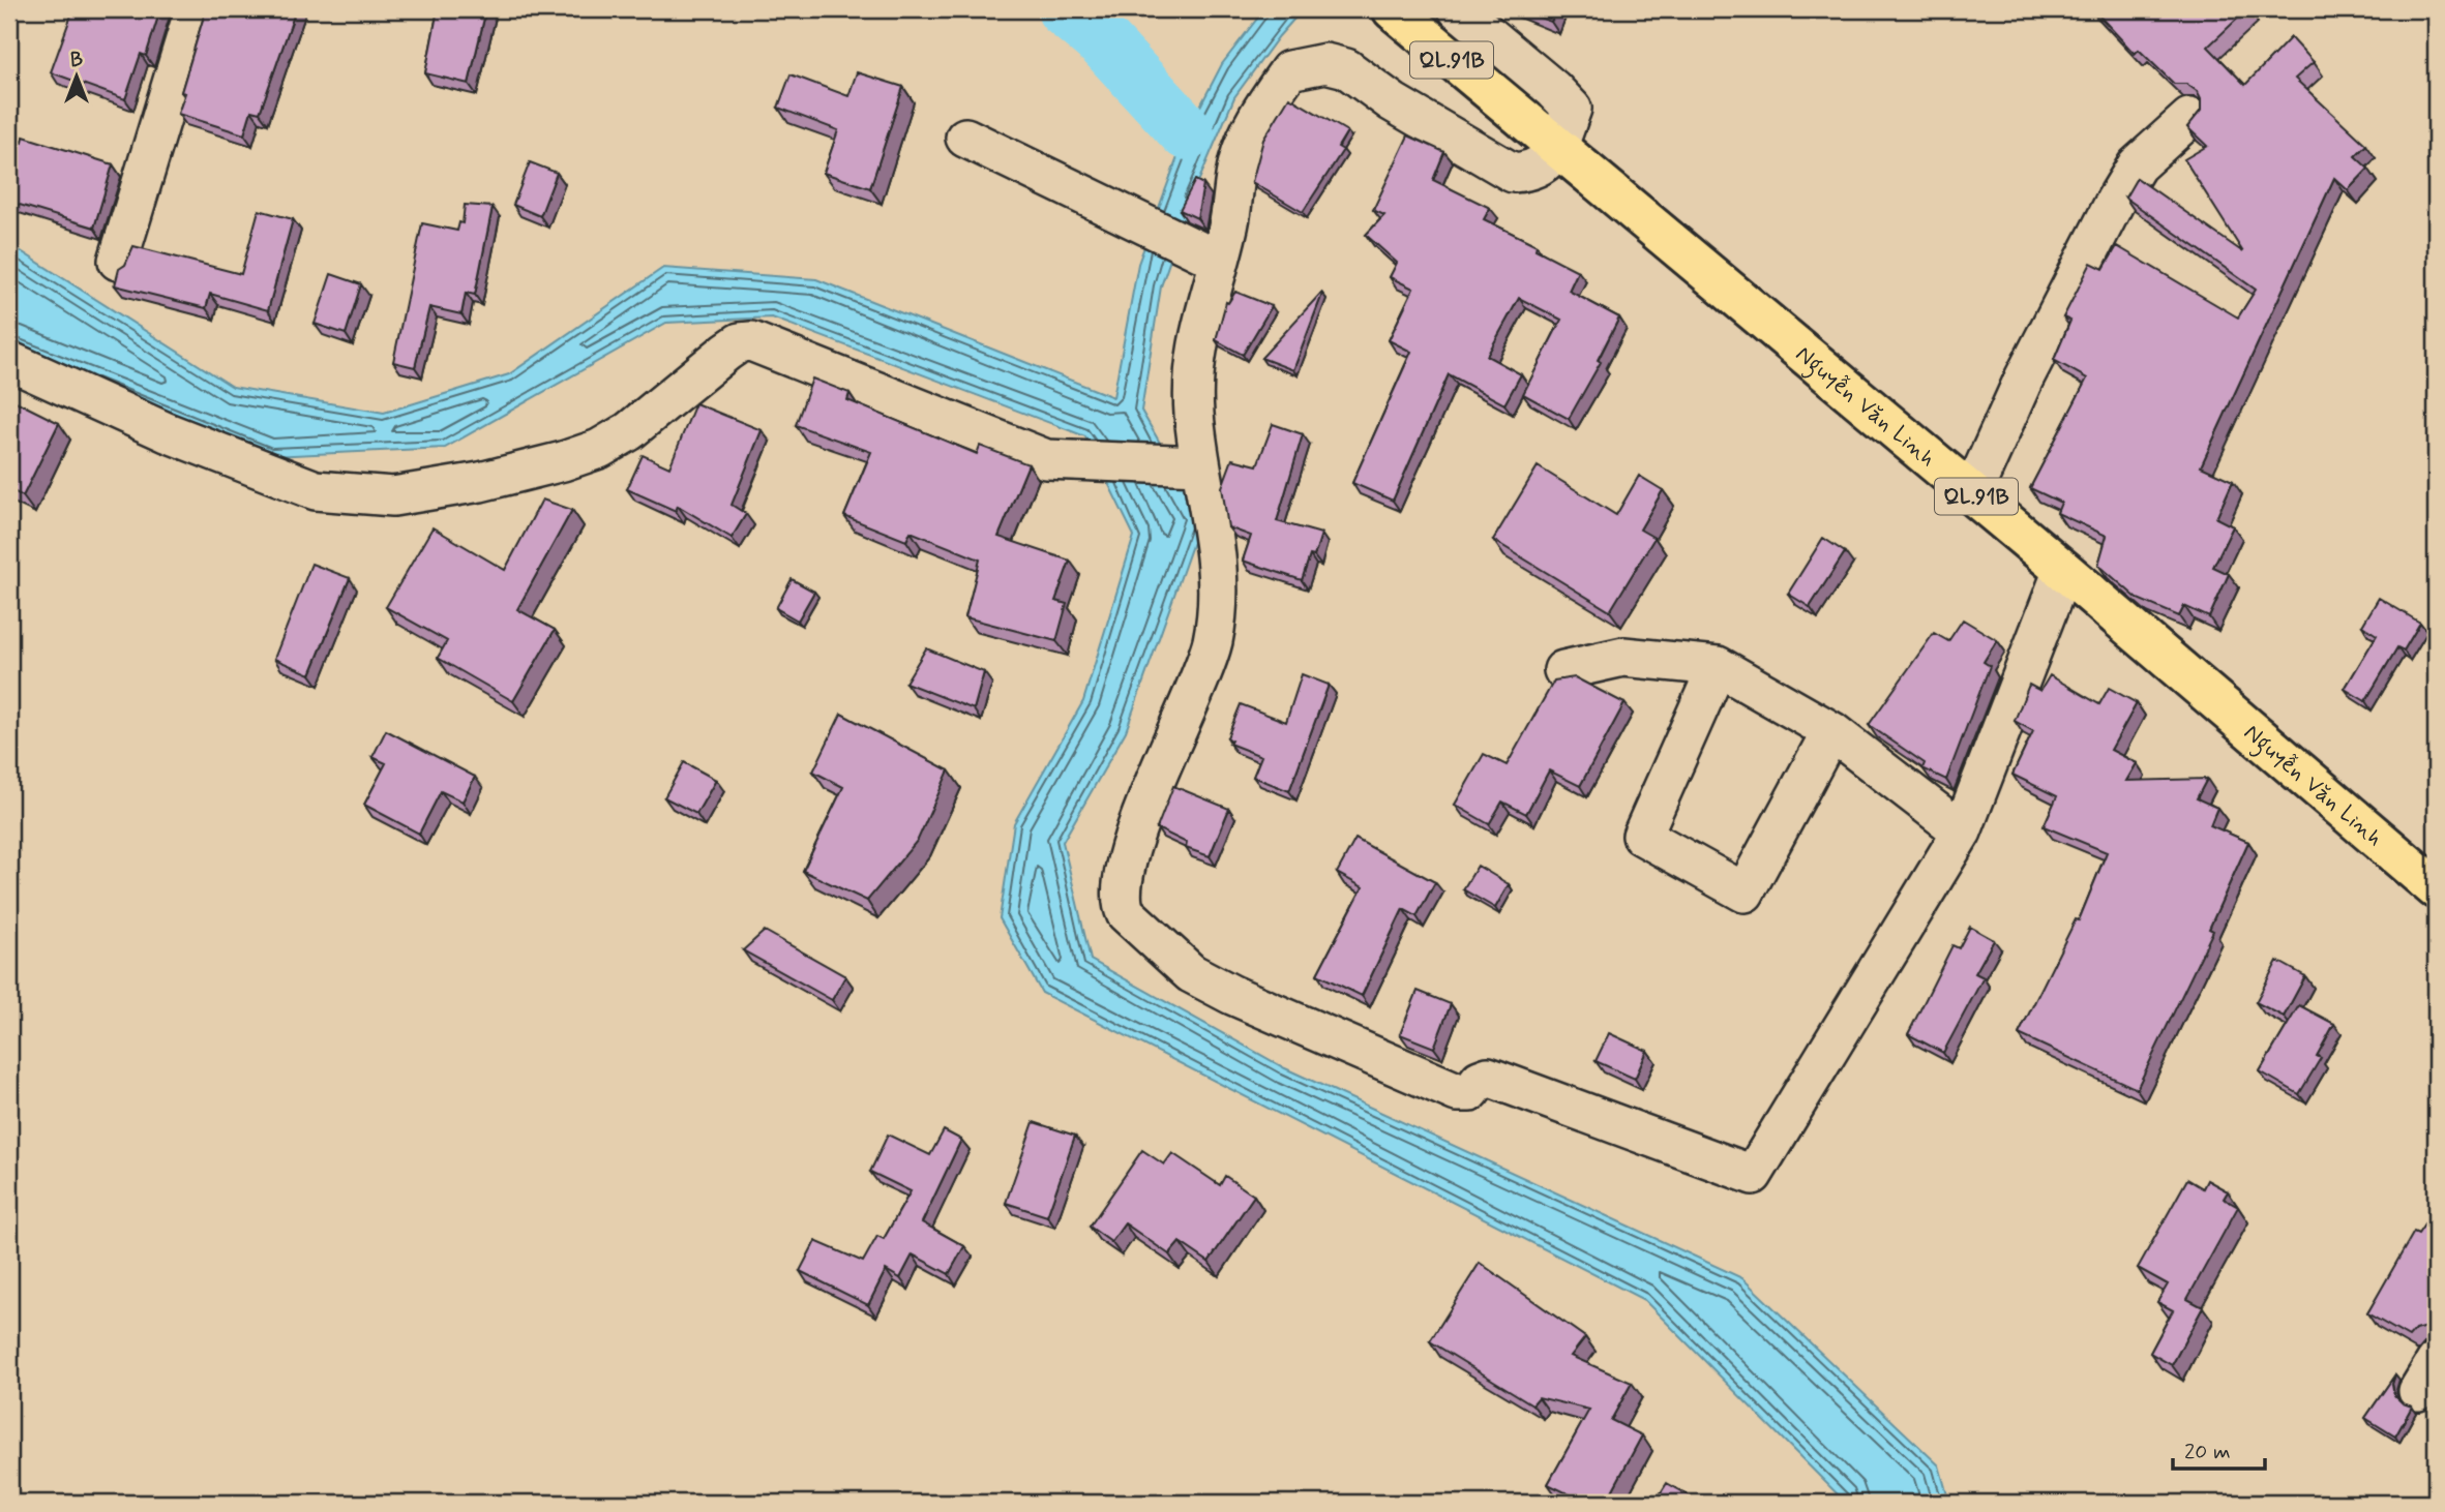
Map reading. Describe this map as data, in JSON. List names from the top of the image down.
{
  "streets": {
    "highway": ["QL.91B", "Nguyễn Văn Linh"]
  },
  "scale_bar": "20 m",
  "north": "top"
}
